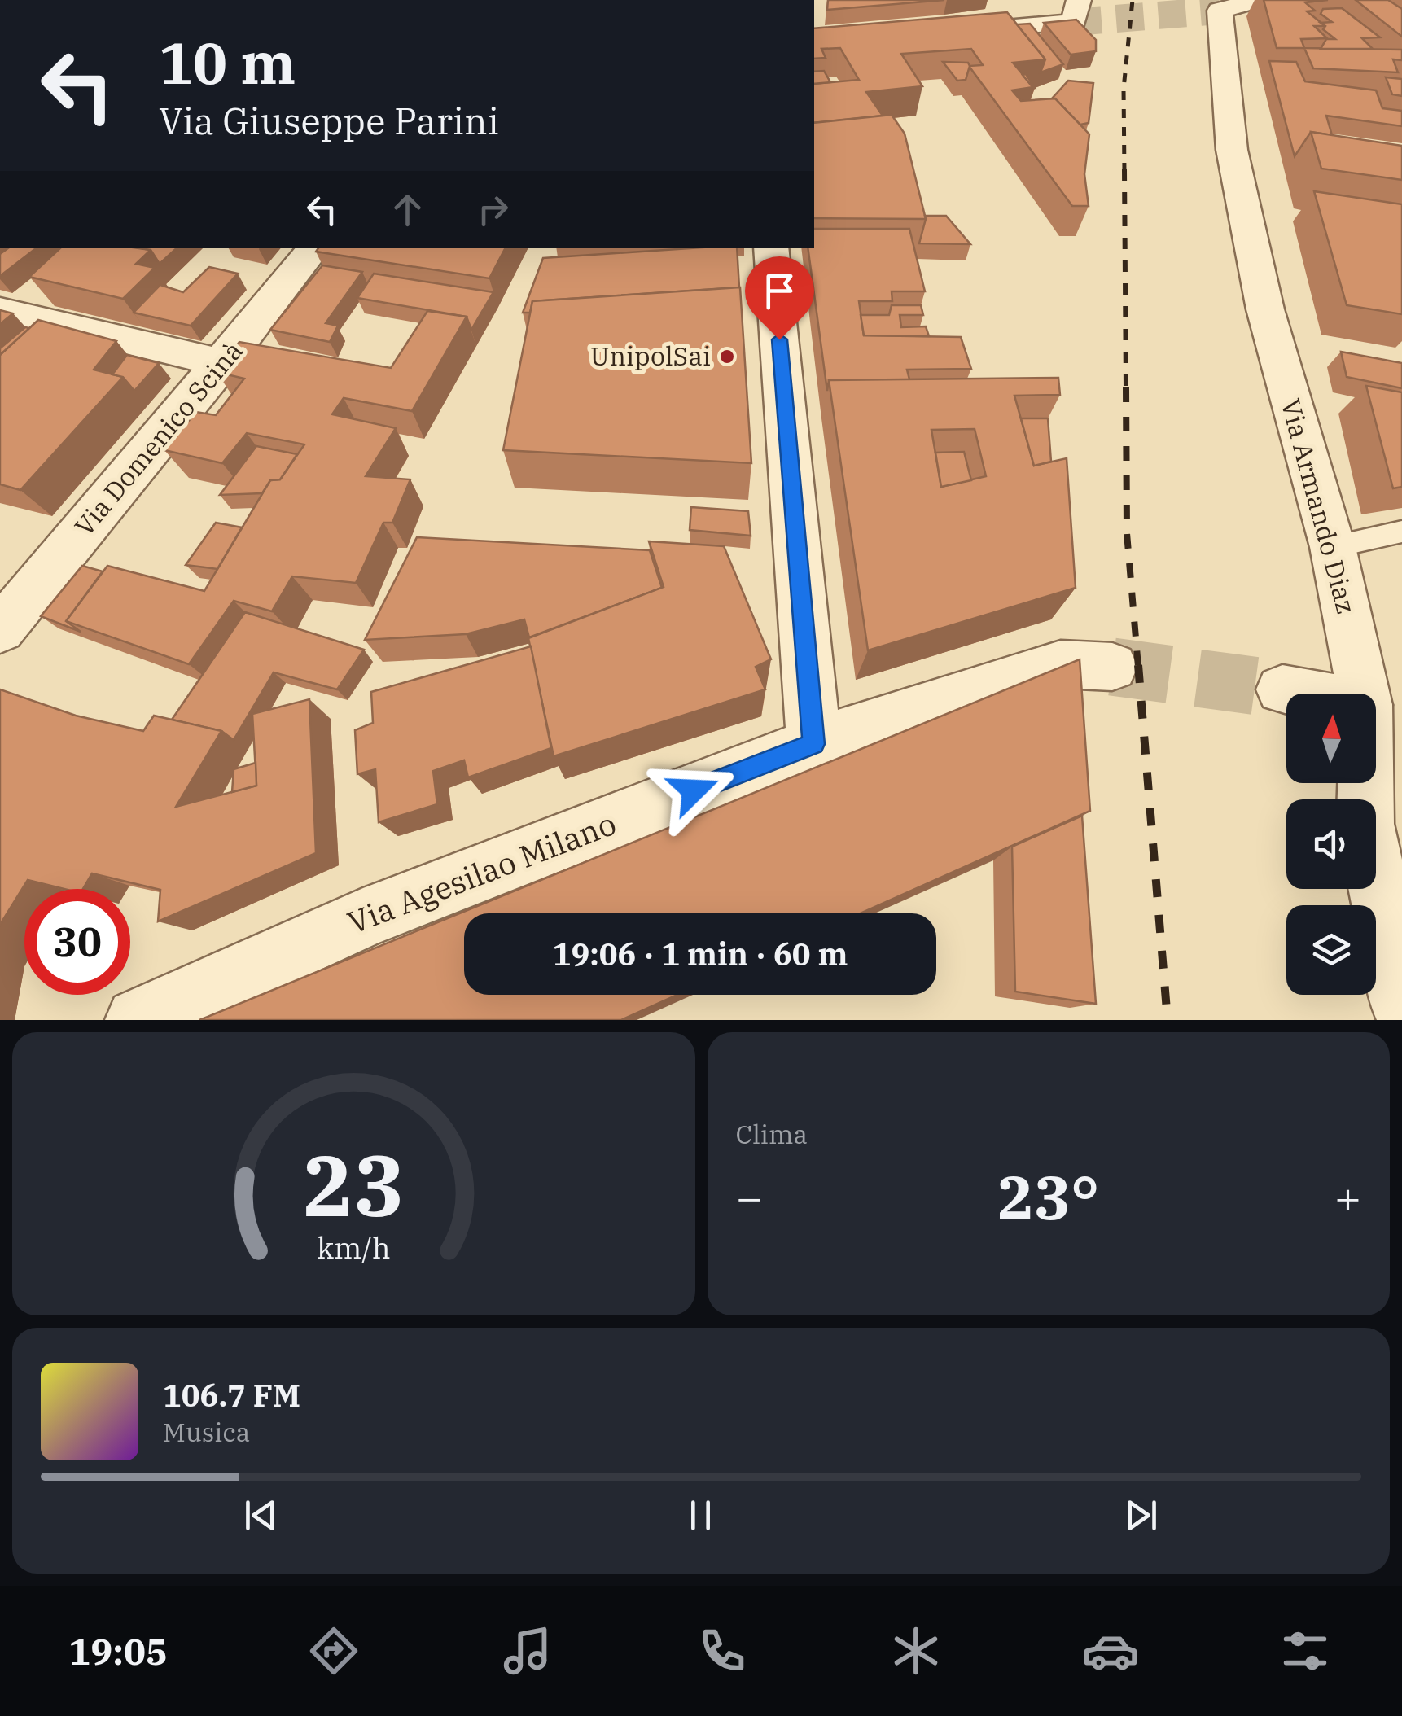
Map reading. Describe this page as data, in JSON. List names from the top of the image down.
{
  "streets": {
    "street": ["Via Domenico Scinà", "Via Armando Diaz", "Via Agesilao Milano"]
  },
  "places": ["UnipolSai"],
  "north": "top",
  "page": {
    "turn": ["10 m", "Via Giuseppe Parini"],
    "limit": "30",
    "trip": "19:06 · 1 min · 60 m",
    "tile": "Clima",
    "heat": ["−", "23°", "+"],
    "song": ["106.7 FM", "Musica"],
    "tabs": "19:05",
    "gauge": ["23", "km/h"]
  }
}
